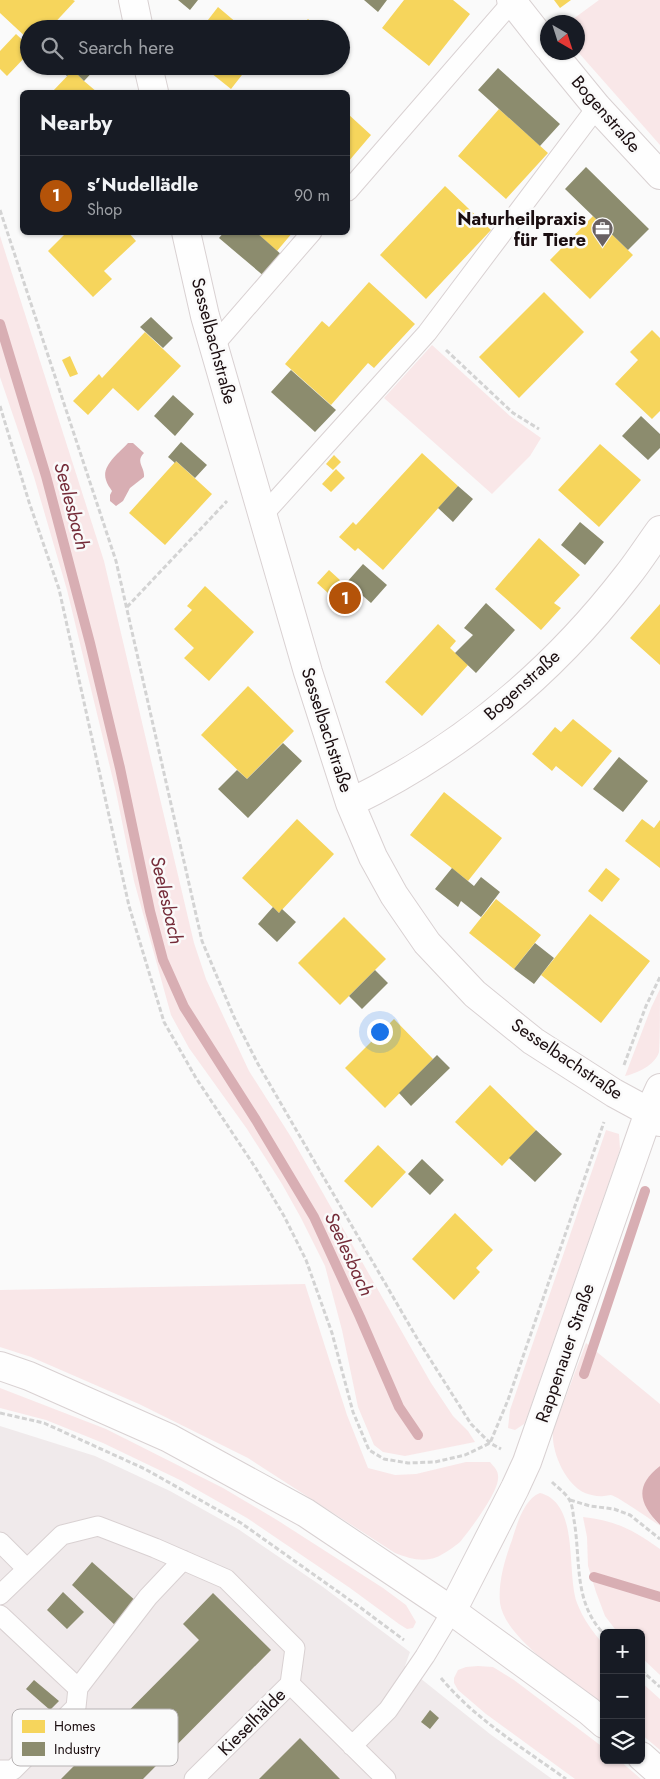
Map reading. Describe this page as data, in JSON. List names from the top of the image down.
{
  "streets": {
    "street": ["Bogenstraße", "Sesselbachstraße", "Rappenauer Straße"],
    "lane": ["Kieselhälde"]
  },
  "crossings": [
    ["Bogenstraße", "Sesselbachstraße"],
    ["Sesselbachstraße", "Rappenauer Straße"]
  ],
  "water": ["Seelesbach"],
  "places": {
    "office": ["Naturheilpraxis für Tiere"]
  },
  "legend": ["Homes", "Industry"],
  "north": "bottom right",
  "page": {
    "search": "Search here",
    "heading": "Nearby",
    "list": [
      {
        "mark": "1",
        "name": "s’Nudellädle",
        "note": "Shop",
        "value": "90 m"
      }
    ],
    "pins": "1",
    "map_buttons": ["+", "−"]
  }
}
